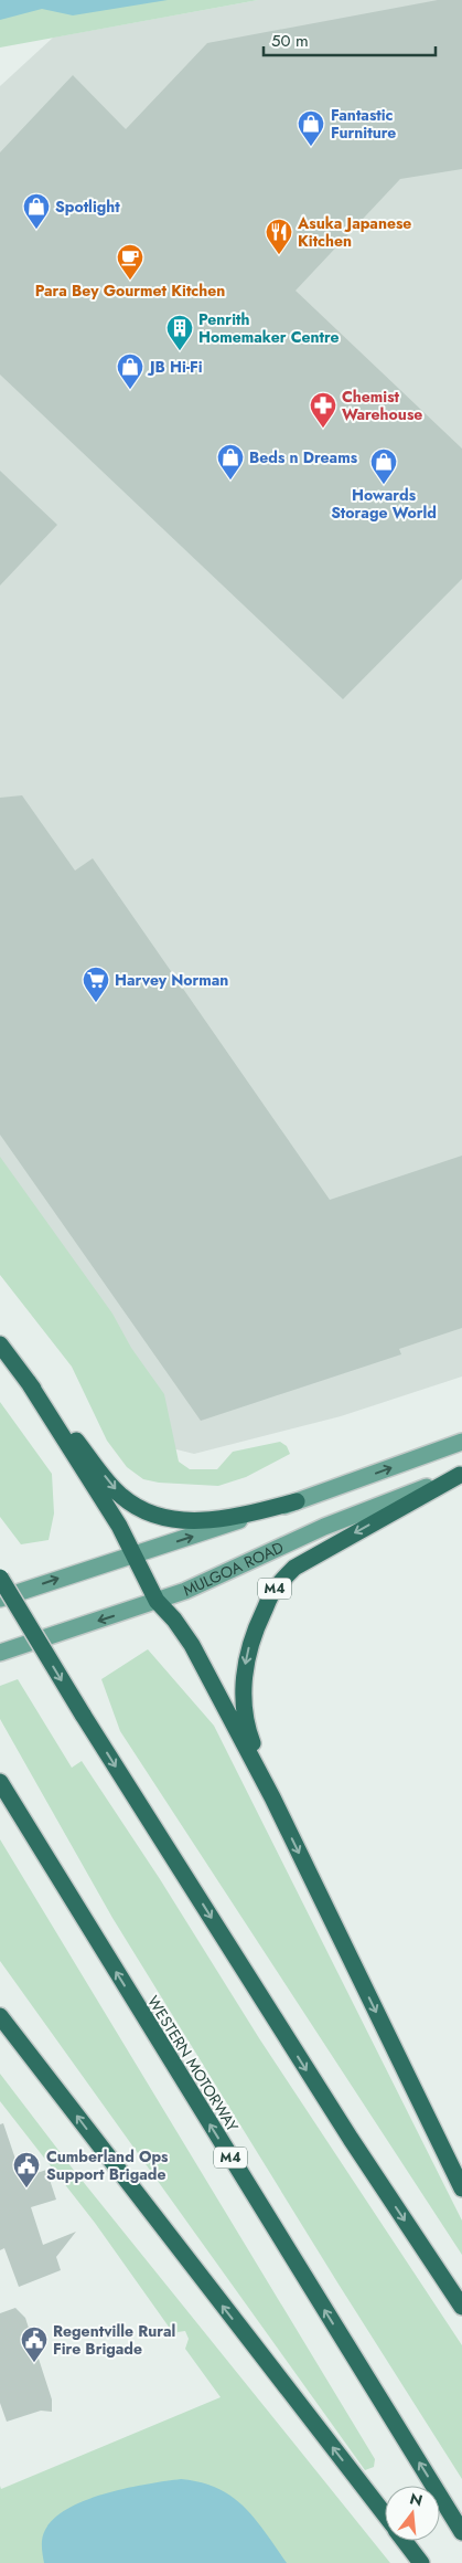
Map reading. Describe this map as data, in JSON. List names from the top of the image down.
{
  "streets": {
    "highway": ["M4", "WESTERN MOTORWAY"],
    "main road": ["MULGOA ROAD"]
  },
  "crossings": [
    ["MULGOA ROAD", "M4"]
  ],
  "places": {
    "shop": [
      "Fantastic Furniture",
      "Spotlight",
      "JB Hi-Fi",
      "Beds n Dreams",
      "Howards Storage World"
    ],
    "restaurant": ["Asuka Japanese Kitchen"],
    "cafe": ["Para Bey Gourmet Kitchen"],
    "building": ["Penrith Homemaker Centre"],
    "pharmacy": ["Chemist Warehouse"],
    "supermarket": ["Harvey Norman"],
    "public building": ["Cumberland Ops Support Brigade", "Regentville Rural Fire Brigade"]
  },
  "scale_bar": "50 m",
  "north": "top"
}
